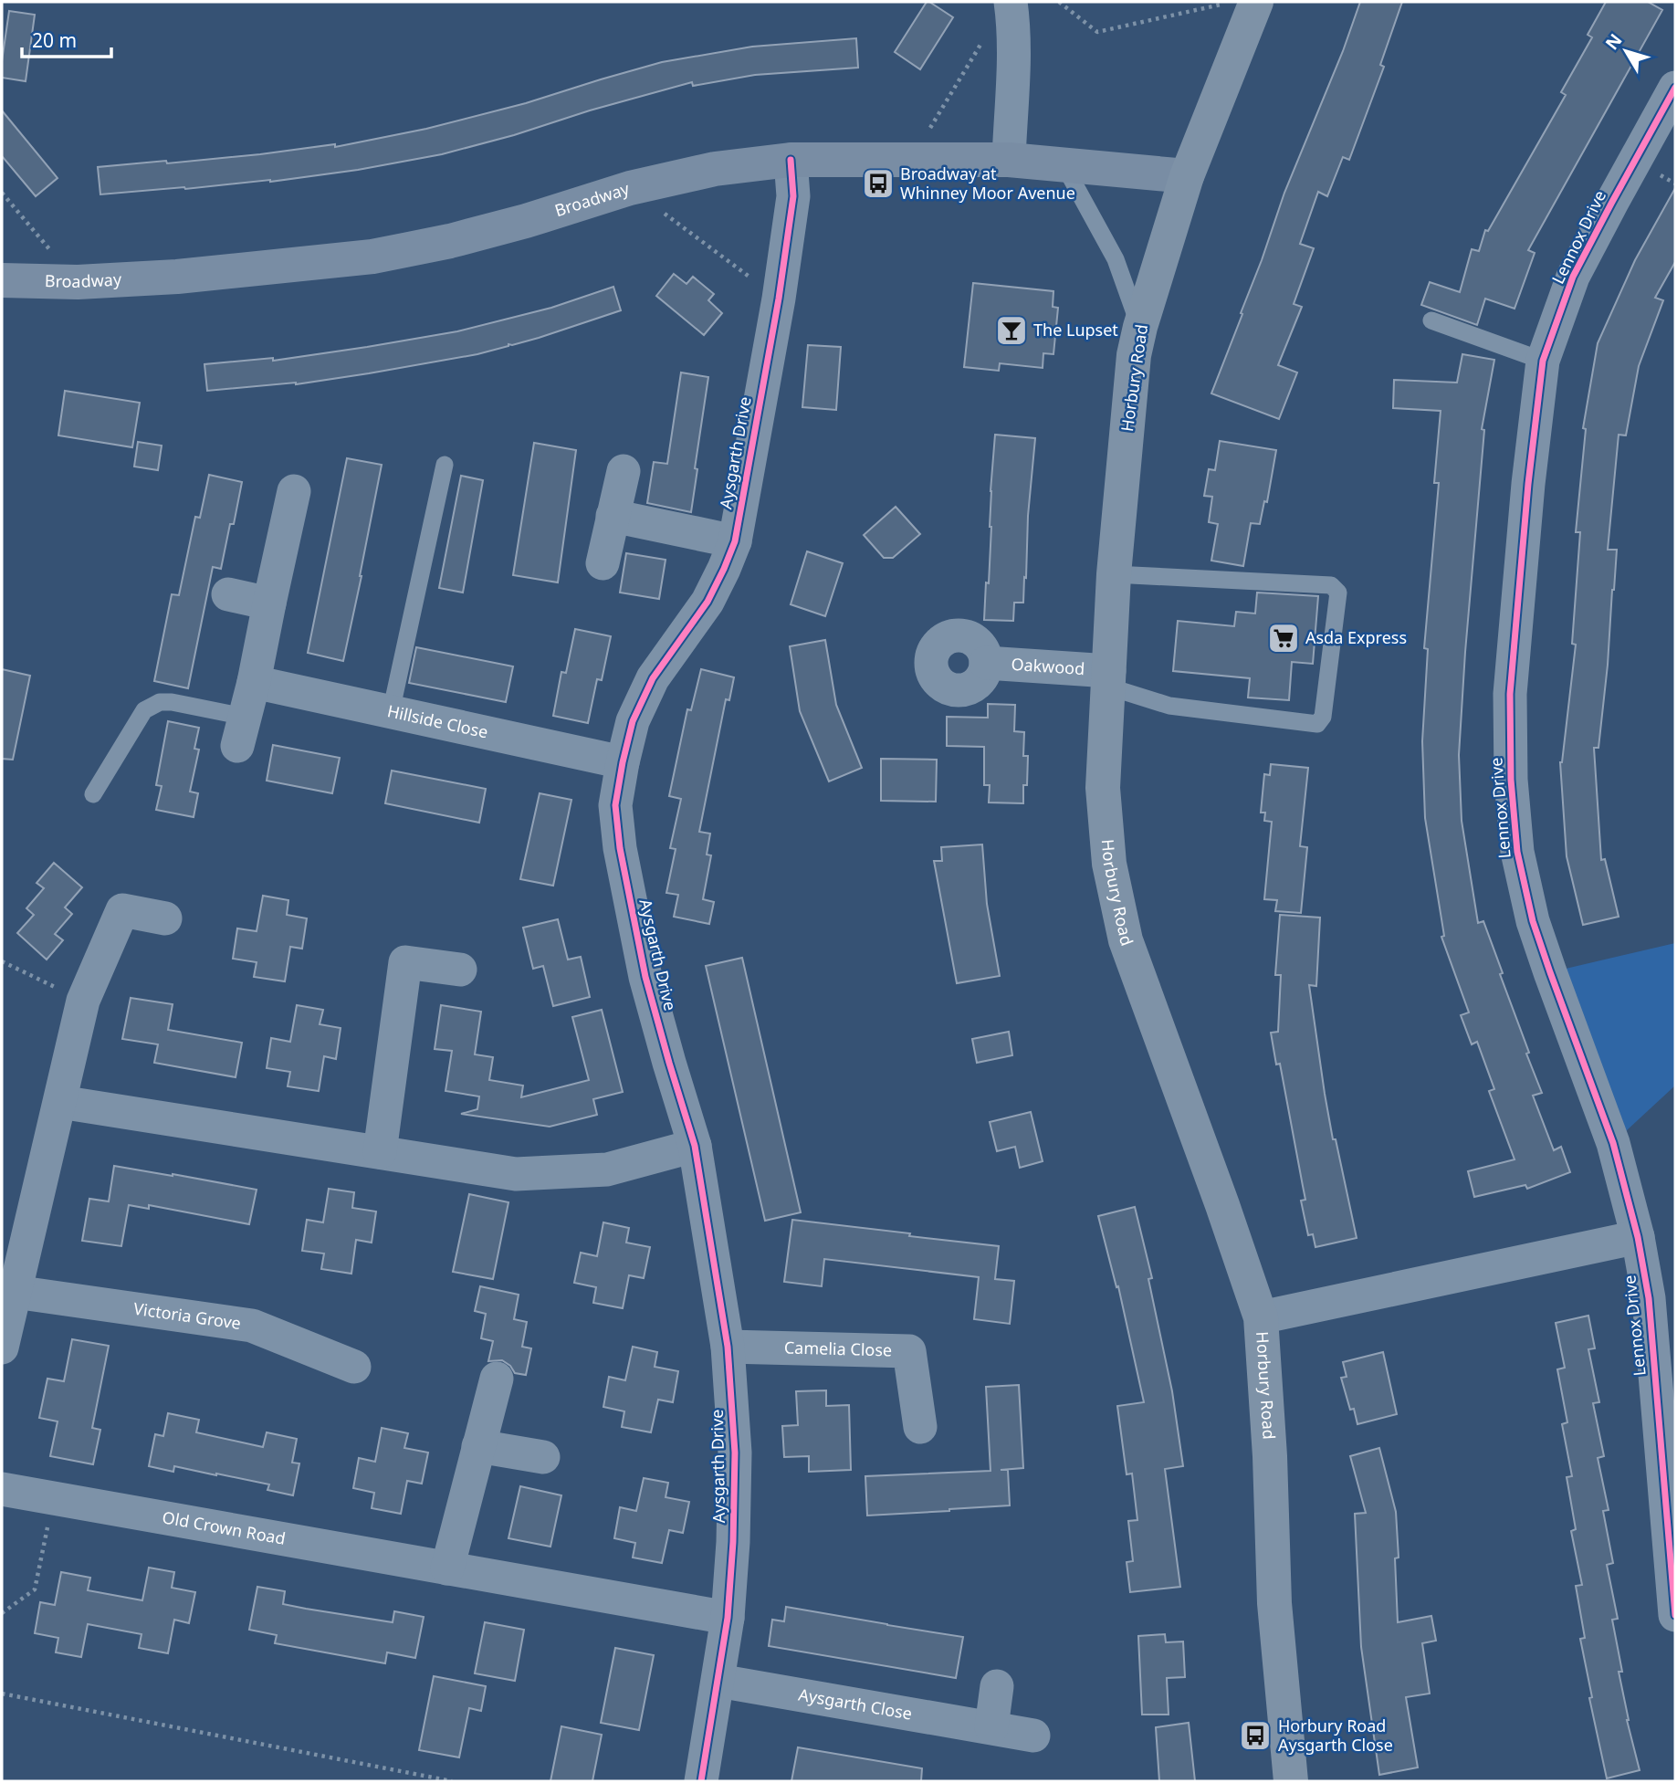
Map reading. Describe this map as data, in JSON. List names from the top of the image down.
{
  "streets": {
    "highway": ["Horbury Road"],
    "street": [
      "Broadway",
      "Lennox Drive",
      "Aysgarth Drive",
      "Oakwood",
      "Hillside Close",
      "Victoria Grove",
      "Camelia Close",
      "Old Crown Road",
      "Aysgarth Close"
    ]
  },
  "crossings": [
    ["Broadway", "Horbury Road"],
    ["Broadway", "Aysgarth Drive"],
    ["Horbury Road", "Oakwood"],
    ["Aysgarth Drive", "Hillside Close"],
    ["Aysgarth Drive", "Camelia Close"],
    ["Aysgarth Drive", "Old Crown Road"],
    ["Aysgarth Drive", "Aysgarth Close"]
  ],
  "places": {
    "bus stop": ["Broadway at Whinney Moor Avenue", "Horbury Road Aysgarth Close"],
    "bar": ["The Lupset"],
    "supermarket": ["Asda Express"]
  },
  "scale_bar": "20 m",
  "north": "top left"
}
